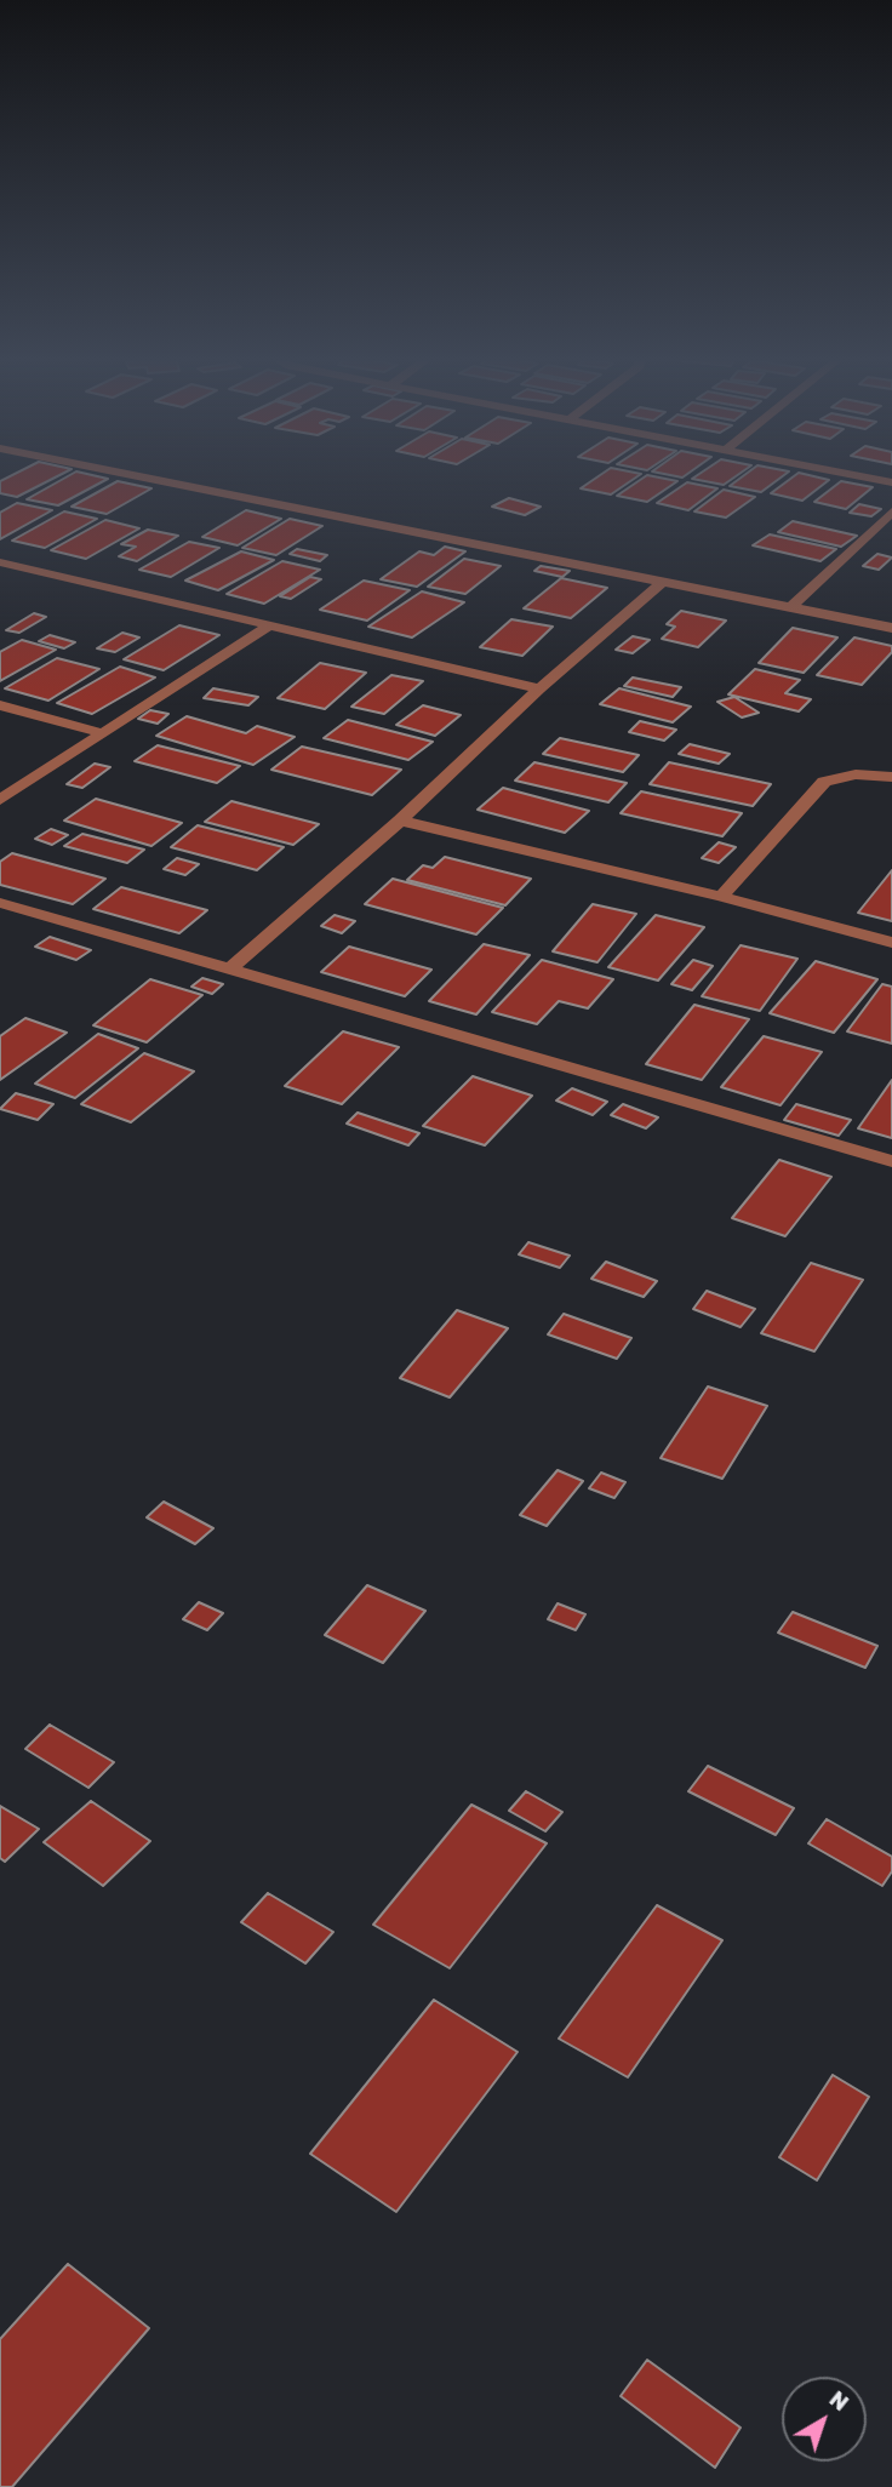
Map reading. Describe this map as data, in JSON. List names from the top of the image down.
{
  "north": "top right"
}
